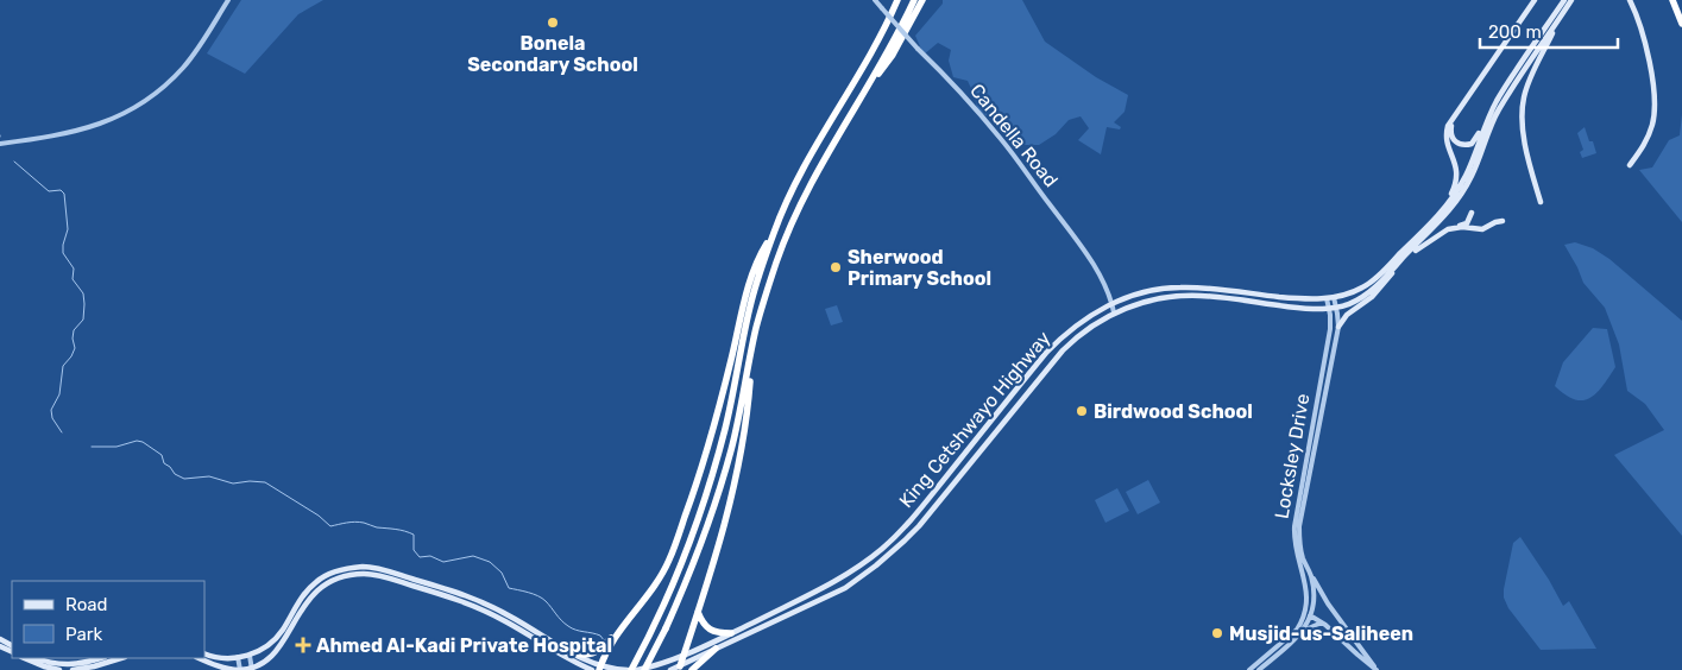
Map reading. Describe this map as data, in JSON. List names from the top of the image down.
{
  "streets": {
    "main road": ["King Cetshwayo Highway"],
    "street": ["Candella Road", "Locksley Drive"]
  },
  "crossings": [
    ["Candella Road", "King Cetshwayo Highway"],
    ["King Cetshwayo Highway", "Locksley Drive"]
  ],
  "places": {
    "other": [
      "Bonela Secondary School",
      "Sherwood Primary School",
      "Birdwood School",
      "Musjid-us-Saliheen"
    ],
    "health": ["Ahmed Al-Kadi Private Hospital"]
  },
  "legend": ["Road", "Park"],
  "scale_bar": "200 m"
}
